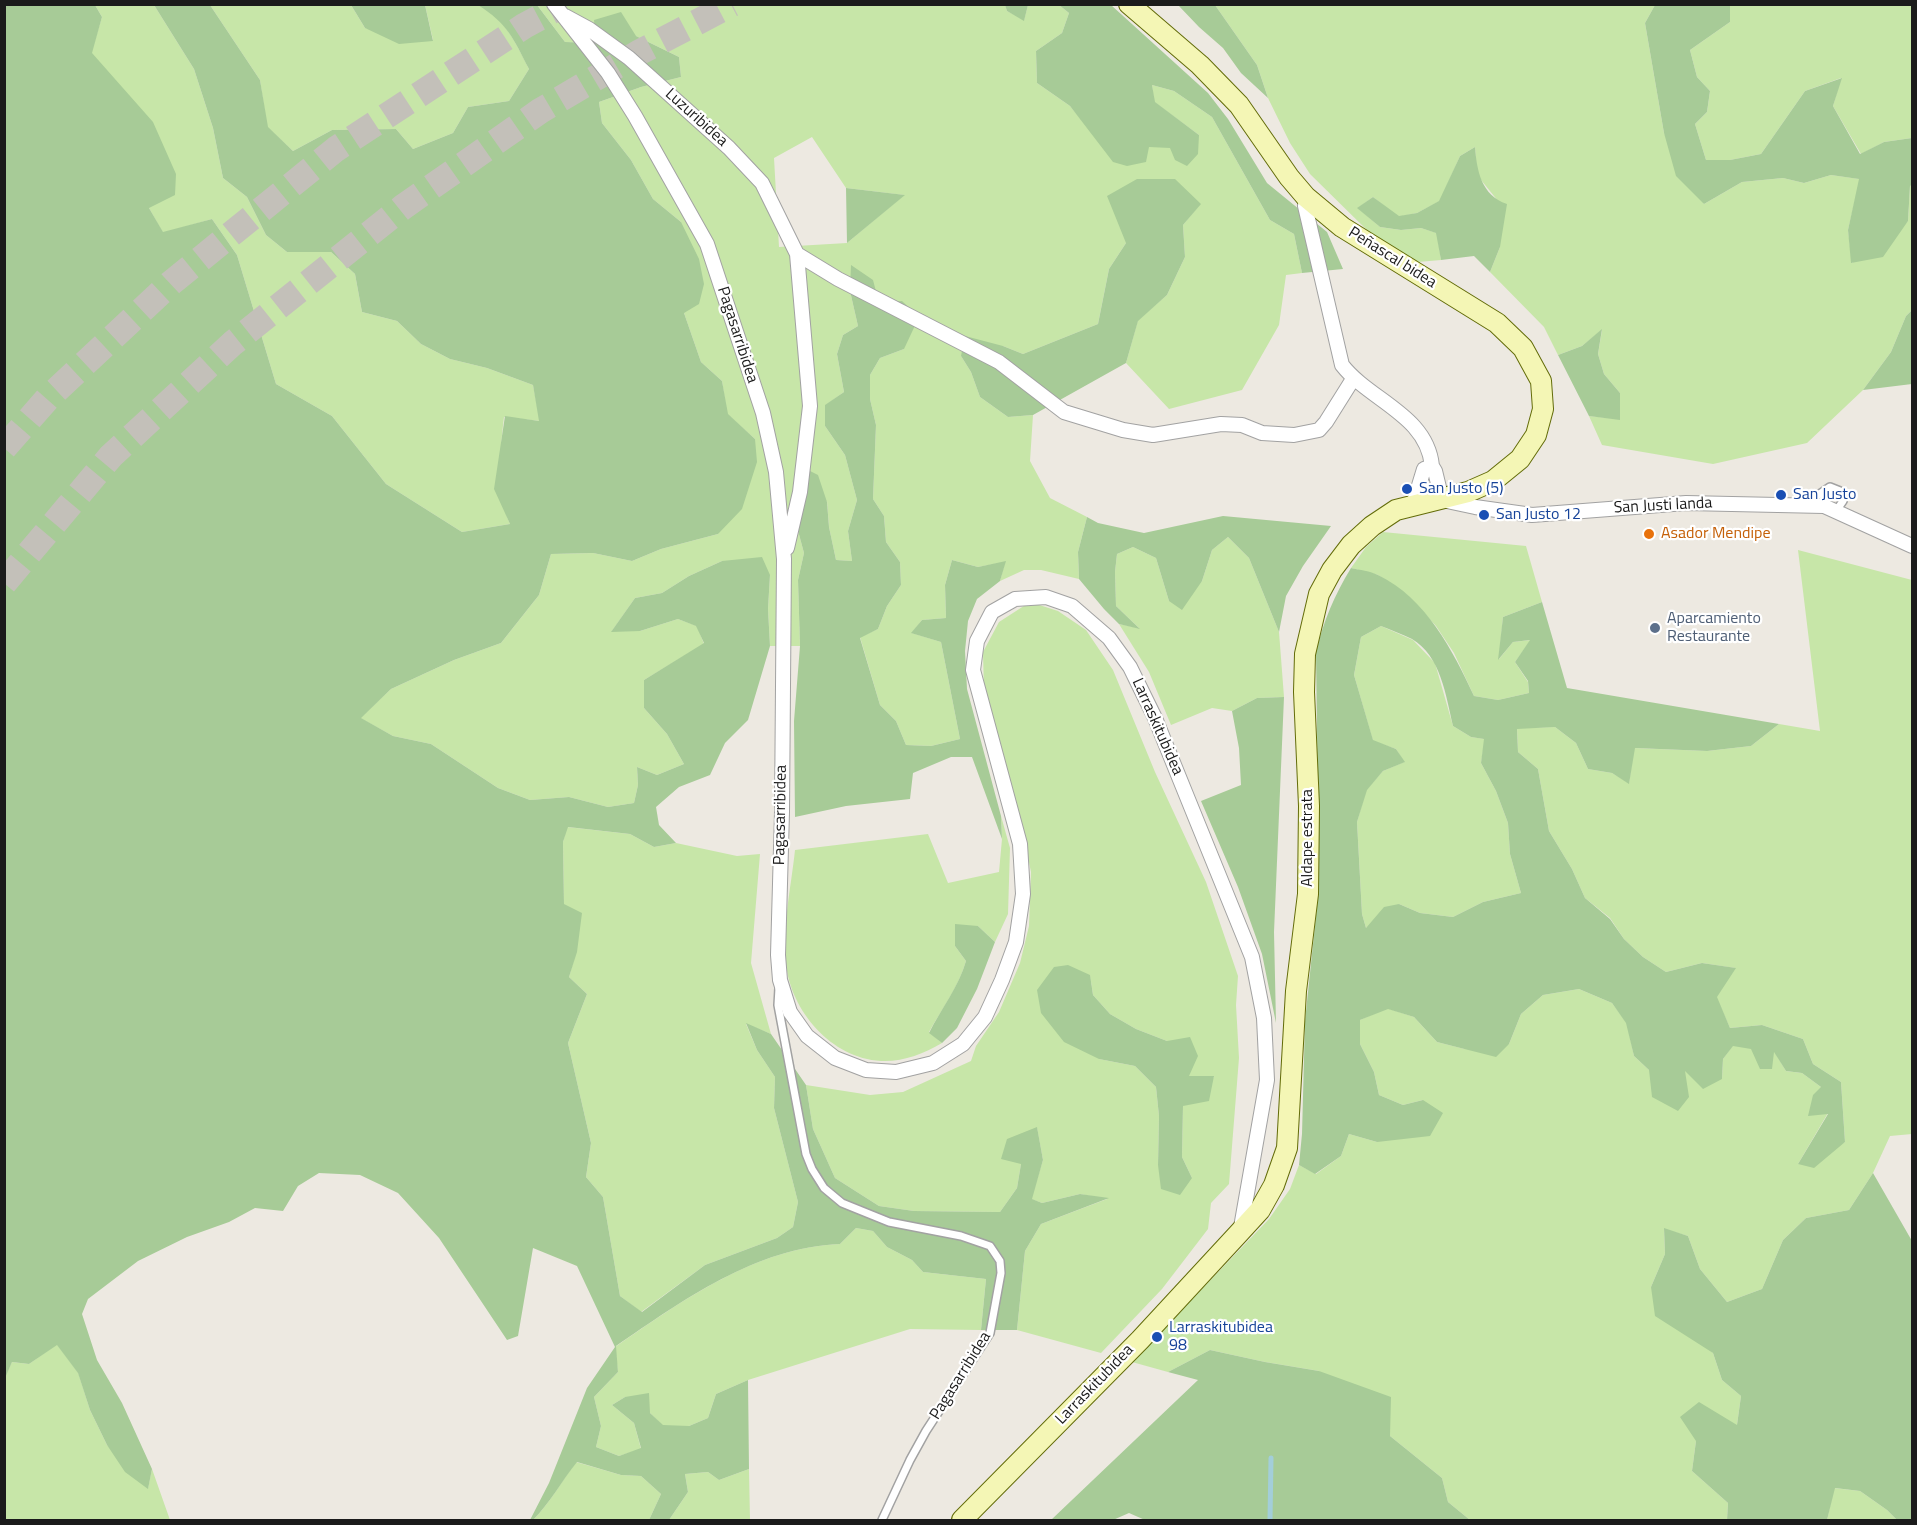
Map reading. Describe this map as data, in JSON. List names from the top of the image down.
{
  "streets": {
    "street": [
      "Luzuribidea",
      "Peñascal bidea",
      "Pagasarribidea",
      "San Justi landa",
      "Larraskitubidea",
      "Aldape estrata"
    ]
  },
  "crossings": [
    ["Luzuribidea", "Pagasarribidea"],
    ["Peñascal bidea", "San Justi landa"],
    ["Peñascal bidea", "Aldape estrata"],
    ["Pagasarribidea", "Larraskitubidea"],
    ["San Justi landa", "Aldape estrata"],
    ["Larraskitubidea", "Aldape estrata"]
  ],
  "places": [
    "San Justo (5)",
    "San Justo",
    "San Justo 12",
    "Asador Mendipe",
    "Aparcamiento Restaurante",
    "Larraskitubidea 98"
  ]
}
